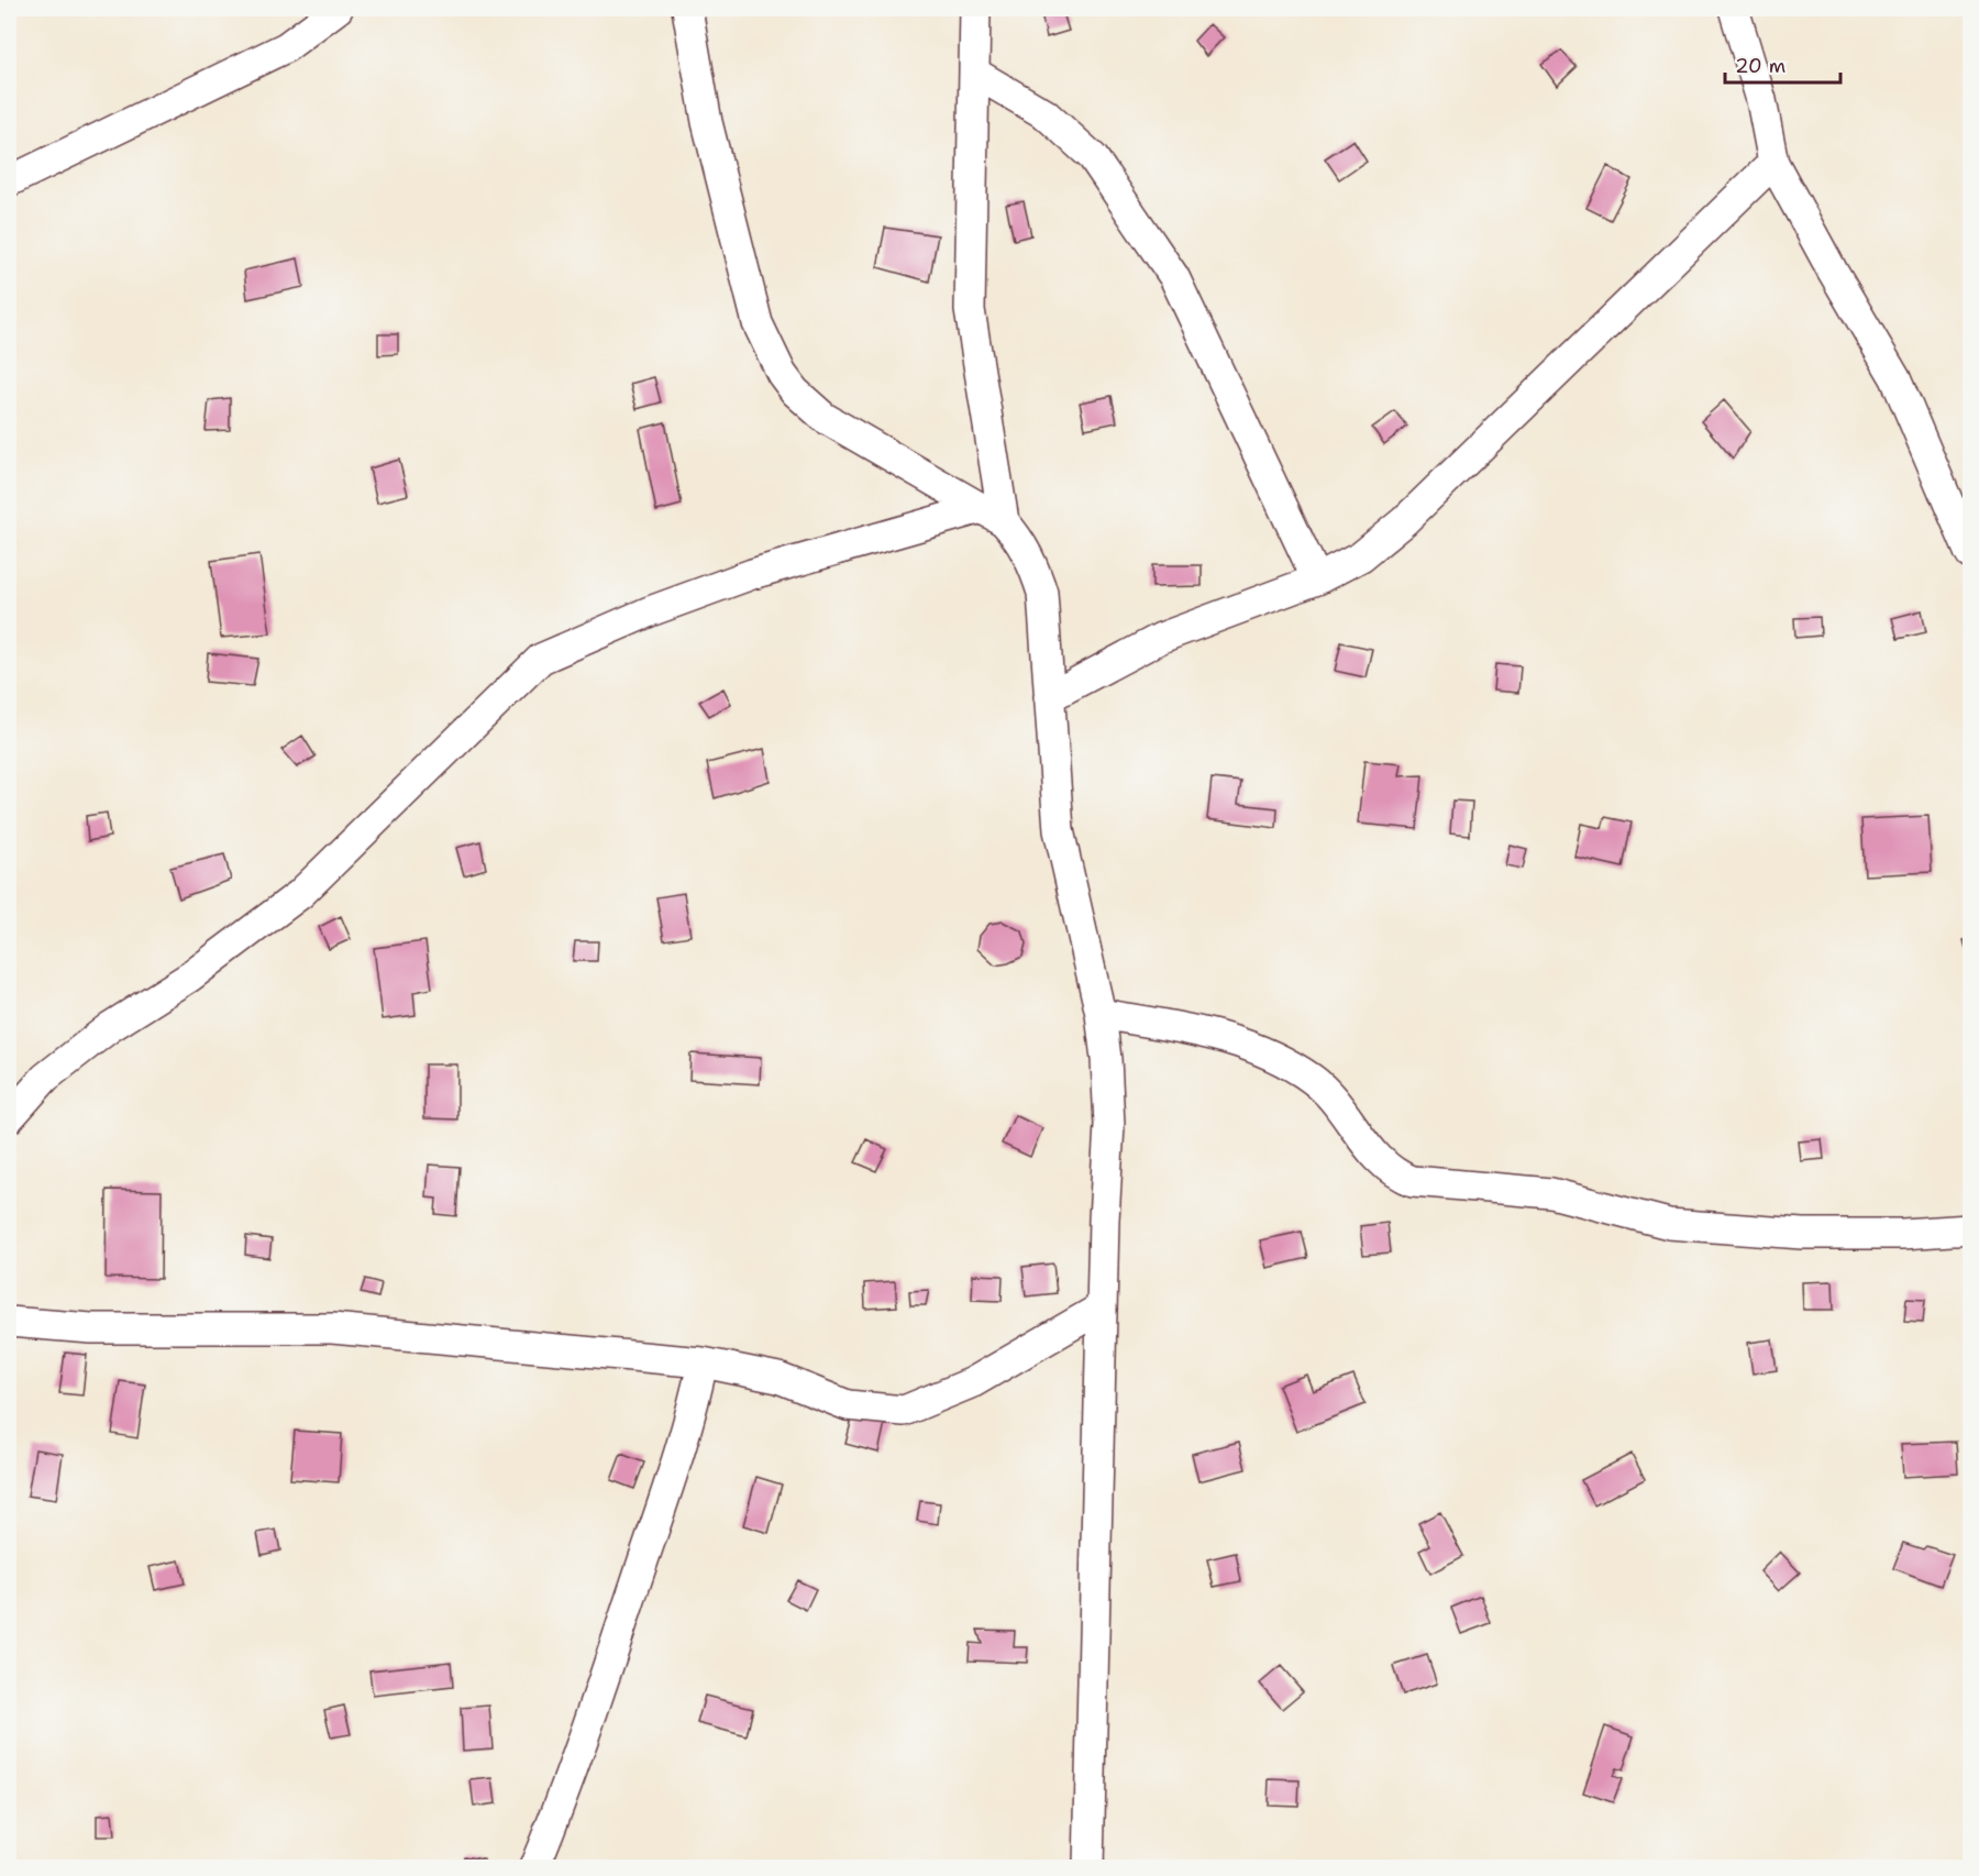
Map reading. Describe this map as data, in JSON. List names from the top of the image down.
{
  "scale_bar": "20 m"
}
